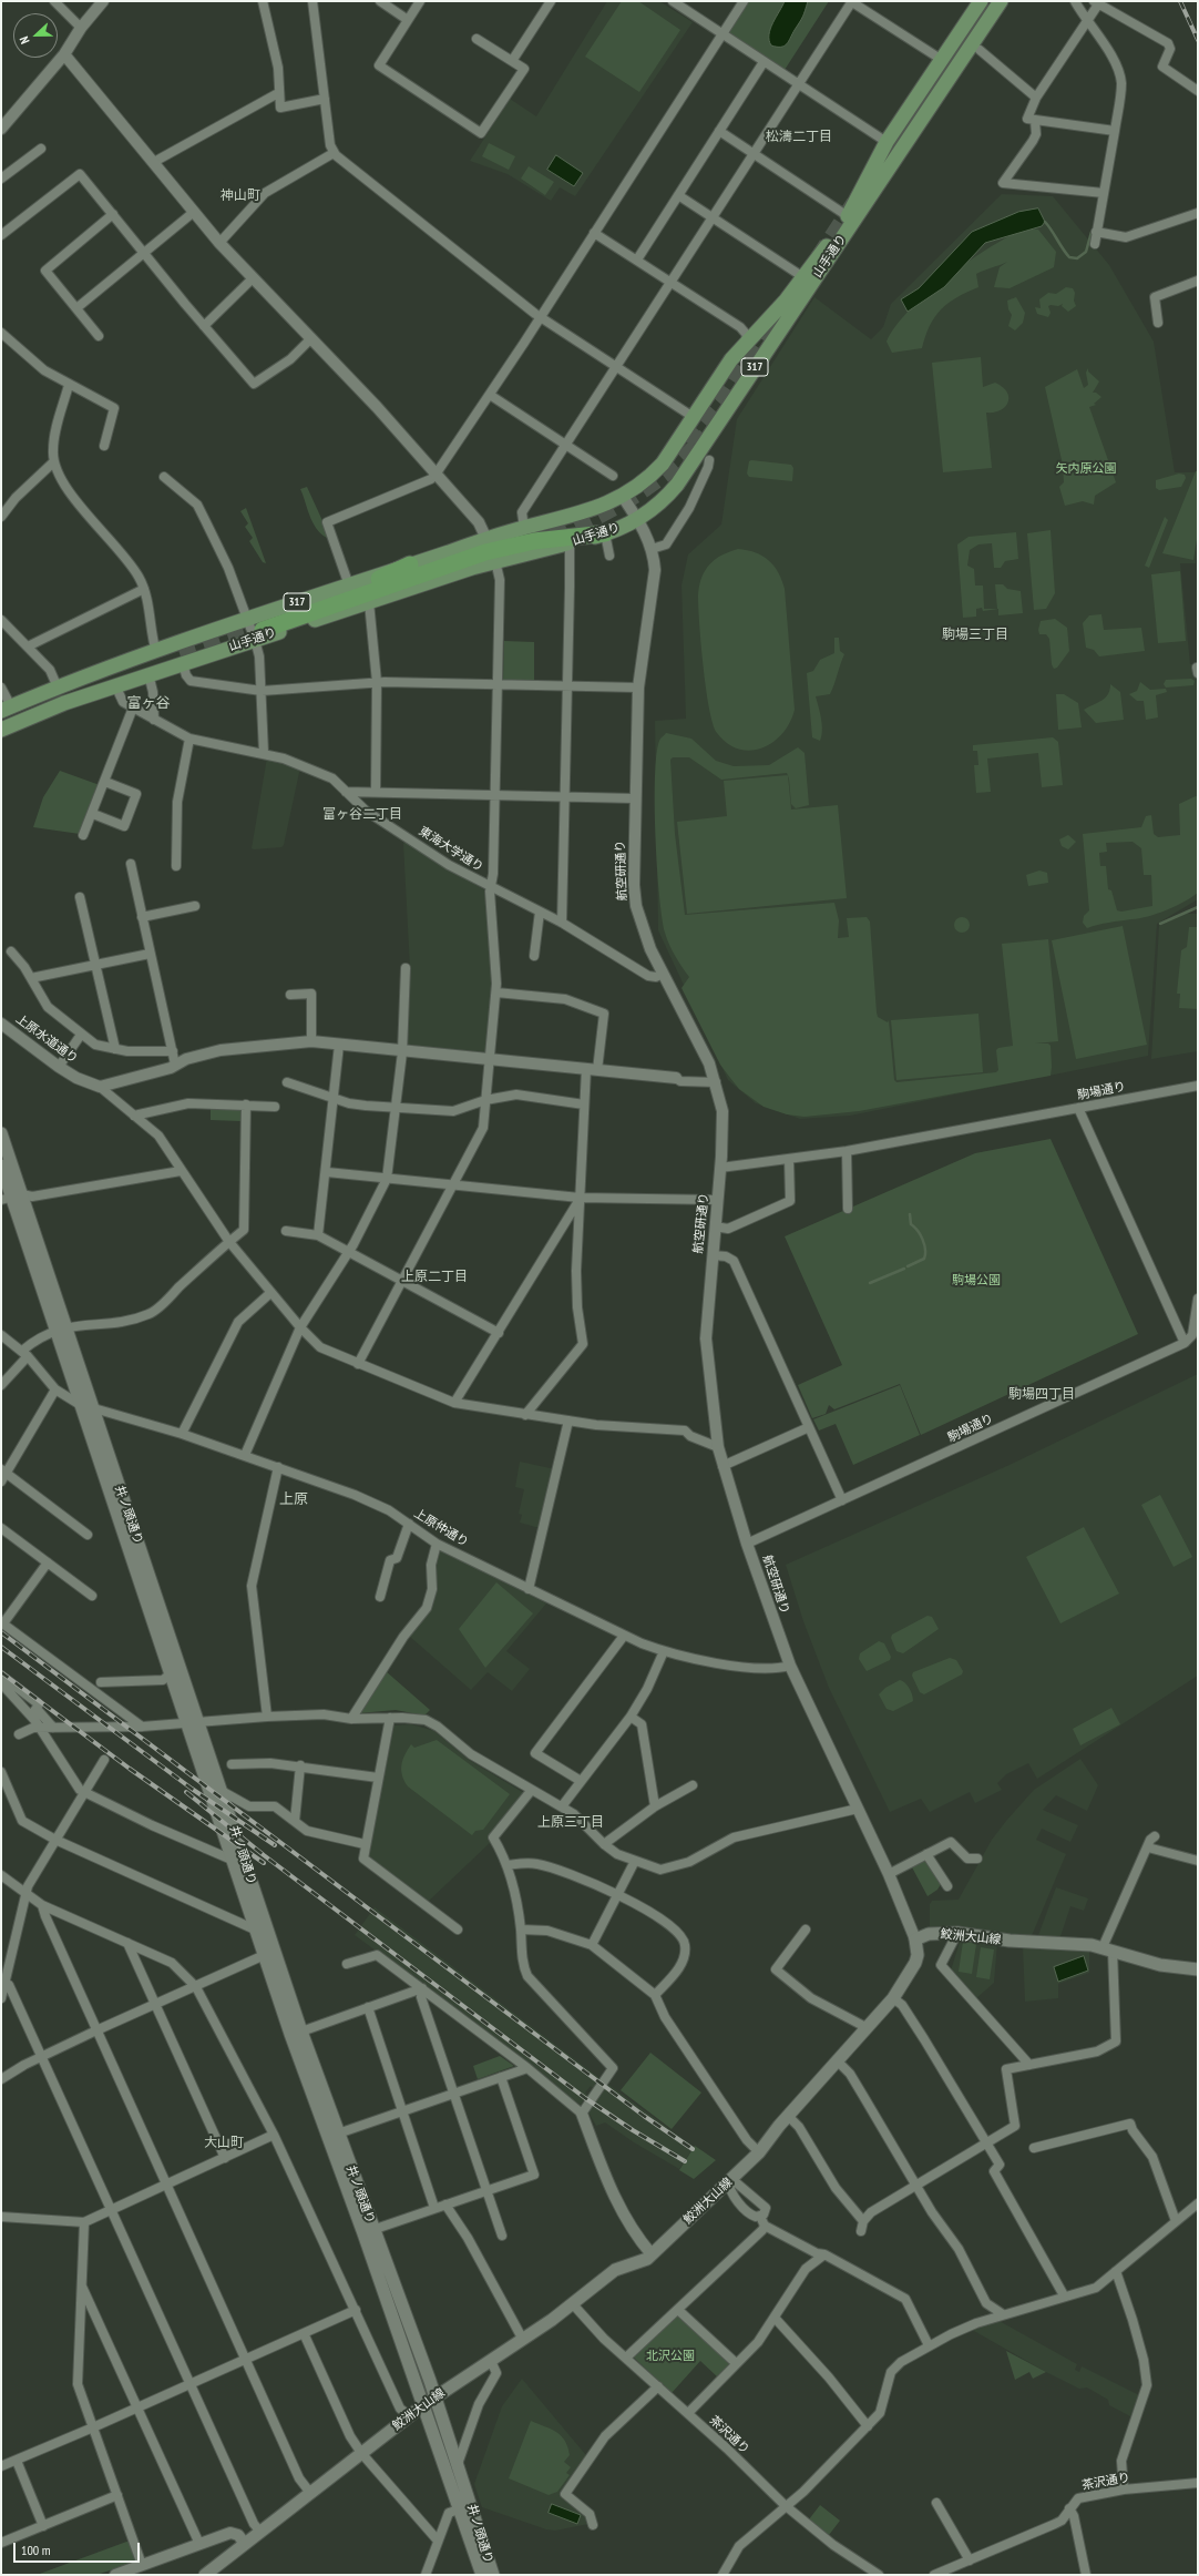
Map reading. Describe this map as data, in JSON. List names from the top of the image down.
{
  "streets": {
    "main road": [
      "山手通り",
      "317",
      "井ノ頭通り",
      "鮫洲大山線"
    ],
    "street": [
      "東海大学通り",
      "航空研通り",
      "上原水道通り",
      "駒場通り",
      "上原仲通り",
      "茶沢通り"
    ]
  },
  "crossings": [
    ["山手通り", "317"],
    ["山手通り", "東海大学通り"],
    ["山手通り", "航空研通り"],
    ["東海大学通り", "航空研通り"],
    ["航空研通り", "駒場通り"],
    ["航空研通り", "上原仲通り"],
    ["航空研通り", "鮫洲大山線"],
    ["井ノ頭通り", "上原仲通り"],
    ["井ノ頭通り", "鮫洲大山線"],
    ["鮫洲大山線", "茶沢通り"]
  ],
  "districts": [
    "松濤二丁目",
    "神山町",
    "駒場三丁目",
    "富ヶ谷",
    "富ヶ谷二丁目",
    "上原二丁目",
    "駒場四丁目",
    "上原",
    "上原三丁目",
    "大山町"
  ],
  "parks": ["矢内原公園", "駒場公園", "北沢公園"],
  "scale_bar": "100 m",
  "north": "left"
}
